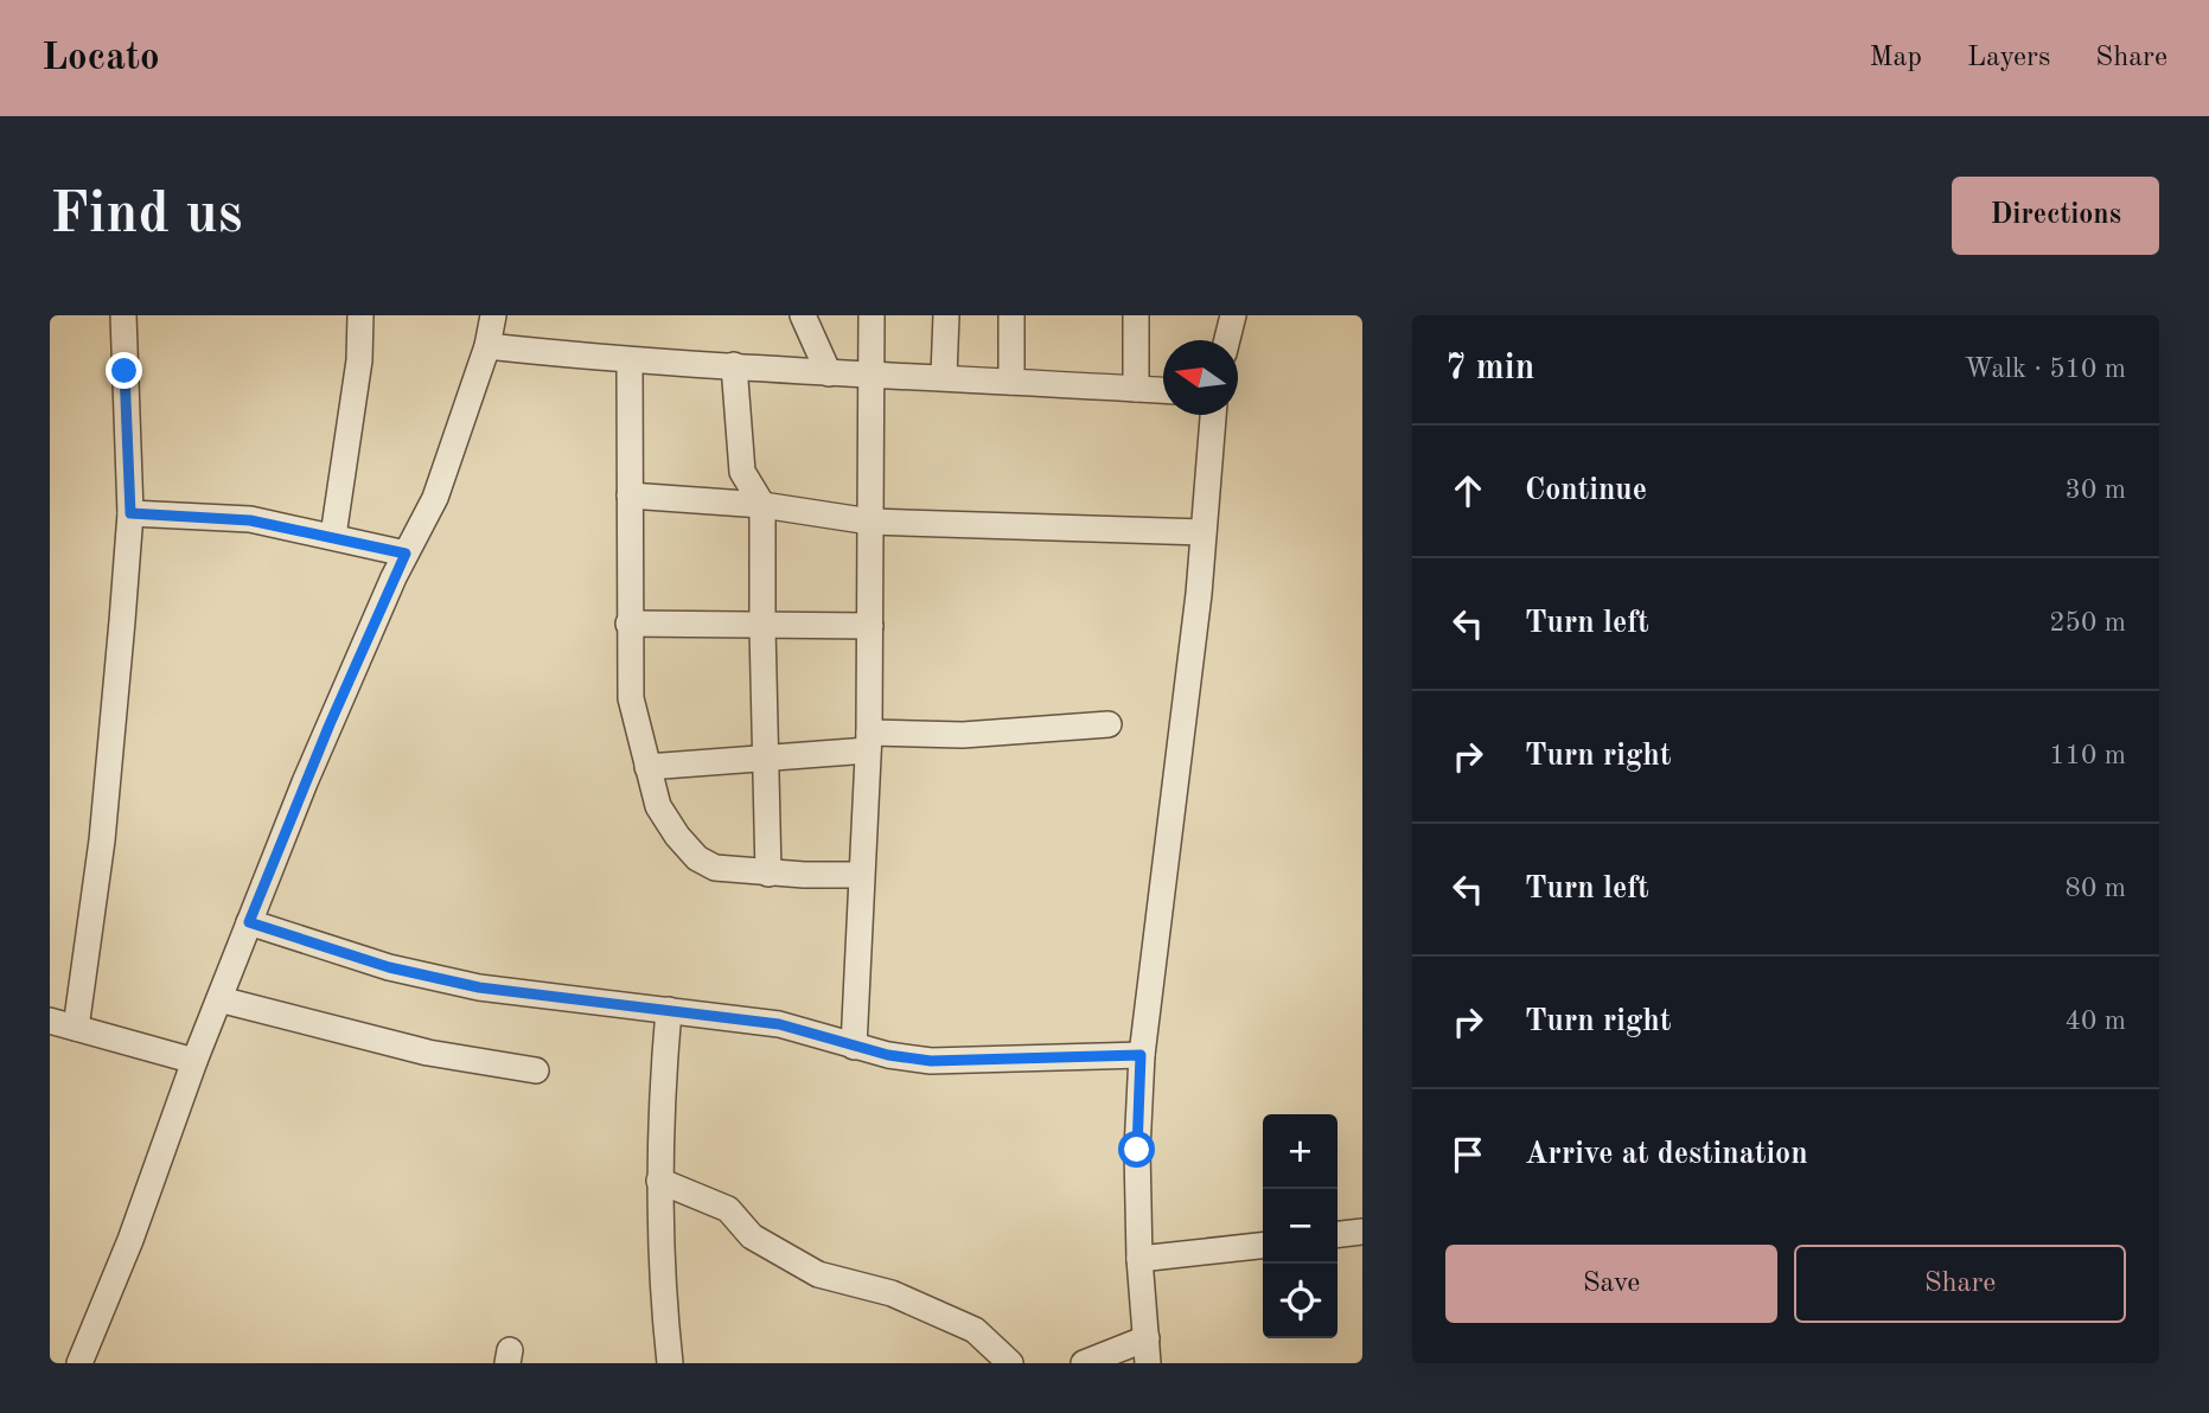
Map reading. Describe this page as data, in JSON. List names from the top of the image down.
{
  "north": "left",
  "page": {
    "header": "Locato",
    "nav": ["Map", "Layers", "Share"],
    "buttons": [
      "Directions",
      ["Save", "Share"]
    ],
    "title": "Find us",
    "heading": ["7 min", "Walk · 510 m"],
    "list": [
      ["Continue", "30 m"],
      ["Turn left", "250 m"],
      ["Turn right", "110 m"],
      ["Turn left", "80 m"],
      ["Turn right", "40 m"],
      "Arrive at destination"
    ],
    "map_buttons": ["+", "−"]
  }
}
